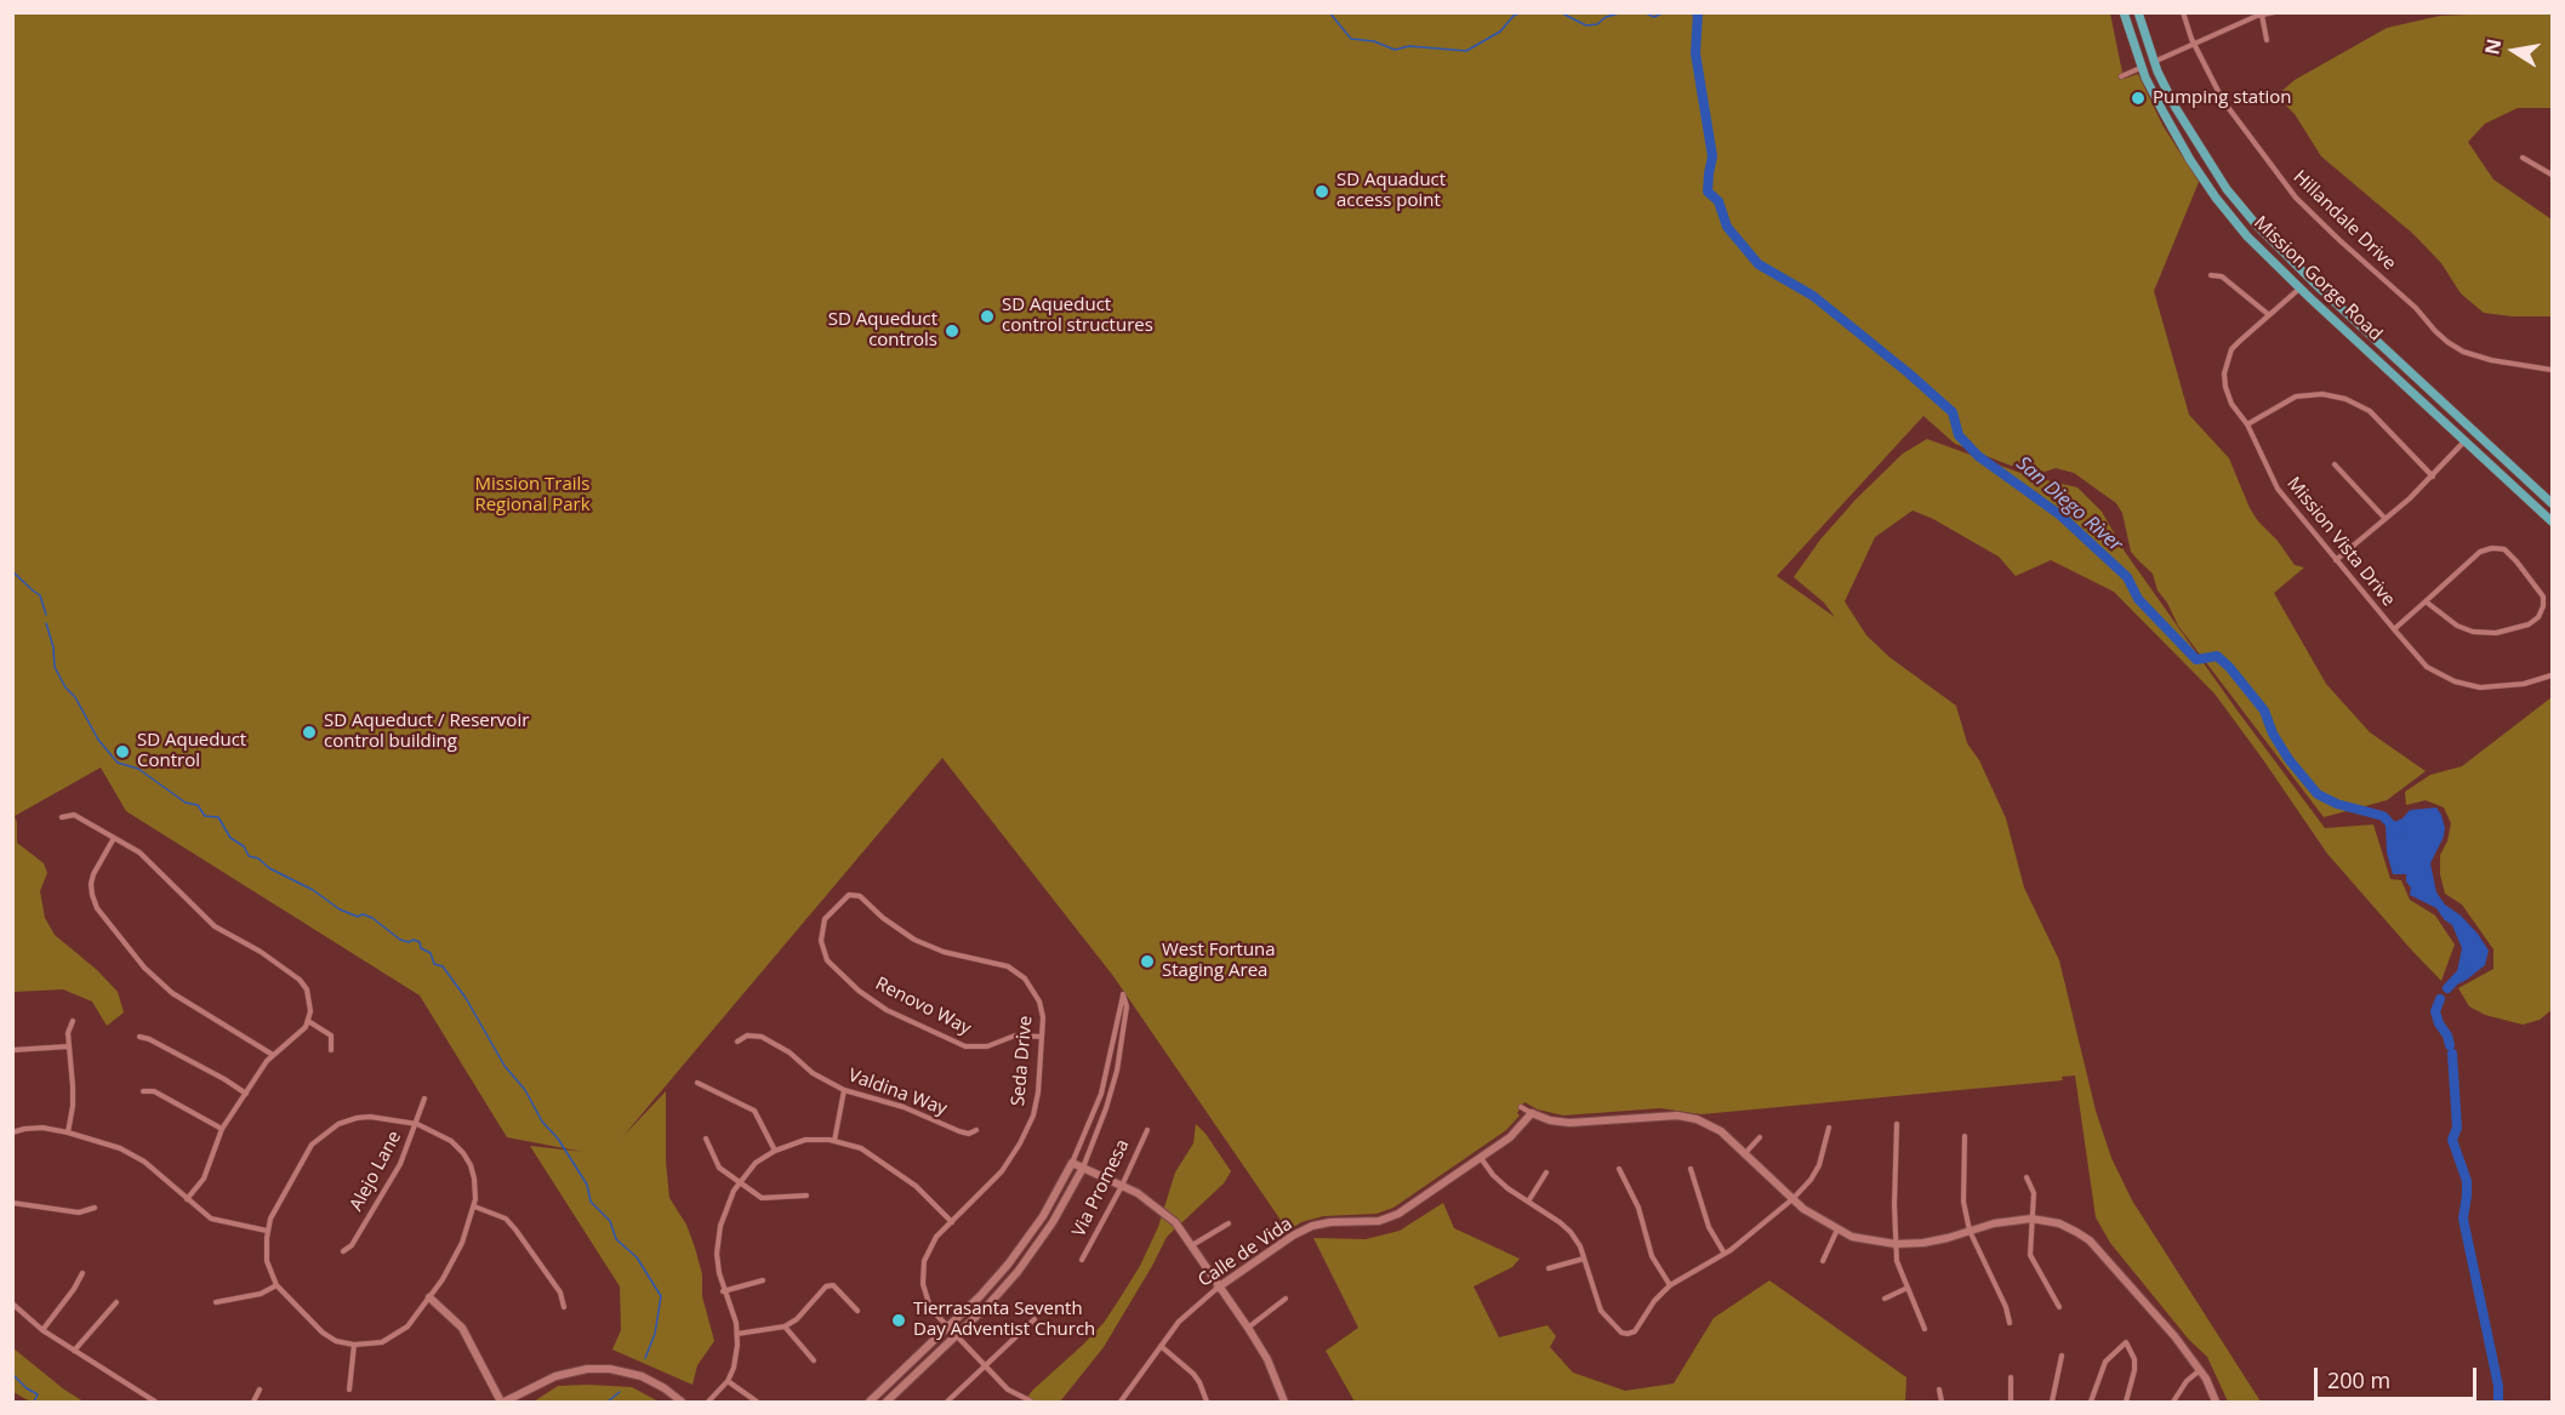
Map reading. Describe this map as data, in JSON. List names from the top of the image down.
{
  "streets": {
    "main road": ["Mission Gorge Road"],
    "street": [
      "Hillandale Drive",
      "Mission Vista Drive",
      "Renovo Way",
      "Seda Drive",
      "Valdina Way",
      "Alejo Lane",
      "Via Promesa",
      "Calle de Vida"
    ]
  },
  "crossings": [
    ["Mission Gorge Road", "Mission Vista Drive"],
    ["Renovo Way", "Seda Drive"]
  ],
  "water": ["San Diego River"],
  "parks": ["Mission Trails Regional Park"],
  "places": [
    "Pumping station",
    "SD Aquaduct access point",
    "SD Aqueduct control structures",
    "SD Aqueduct controls",
    "SD Aqueduct / Reservoir control building",
    "SD Aqueduct Control",
    "West Fortuna Staging Area",
    "Tierrasanta Seventh Day Adventist Church"
  ],
  "scale_bar": "200 m",
  "north": "left"
}
